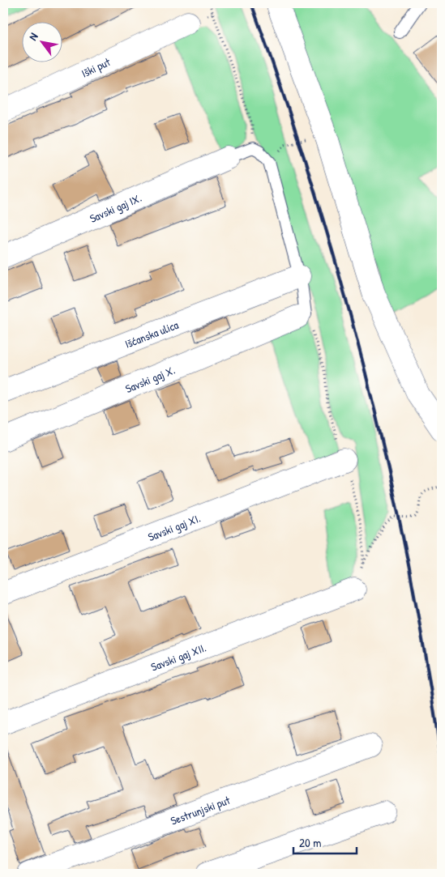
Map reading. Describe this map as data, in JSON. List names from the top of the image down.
{
  "streets": {
    "street": [
      "Iški put",
      "Savski gaj IX.",
      "Išćanska ulica",
      "Savski gaj X.",
      "Savski gaj XI.",
      "Savski gaj XII.",
      "Sestrunjski put"
    ]
  },
  "scale_bar": "20 m",
  "north": "top left"
}
